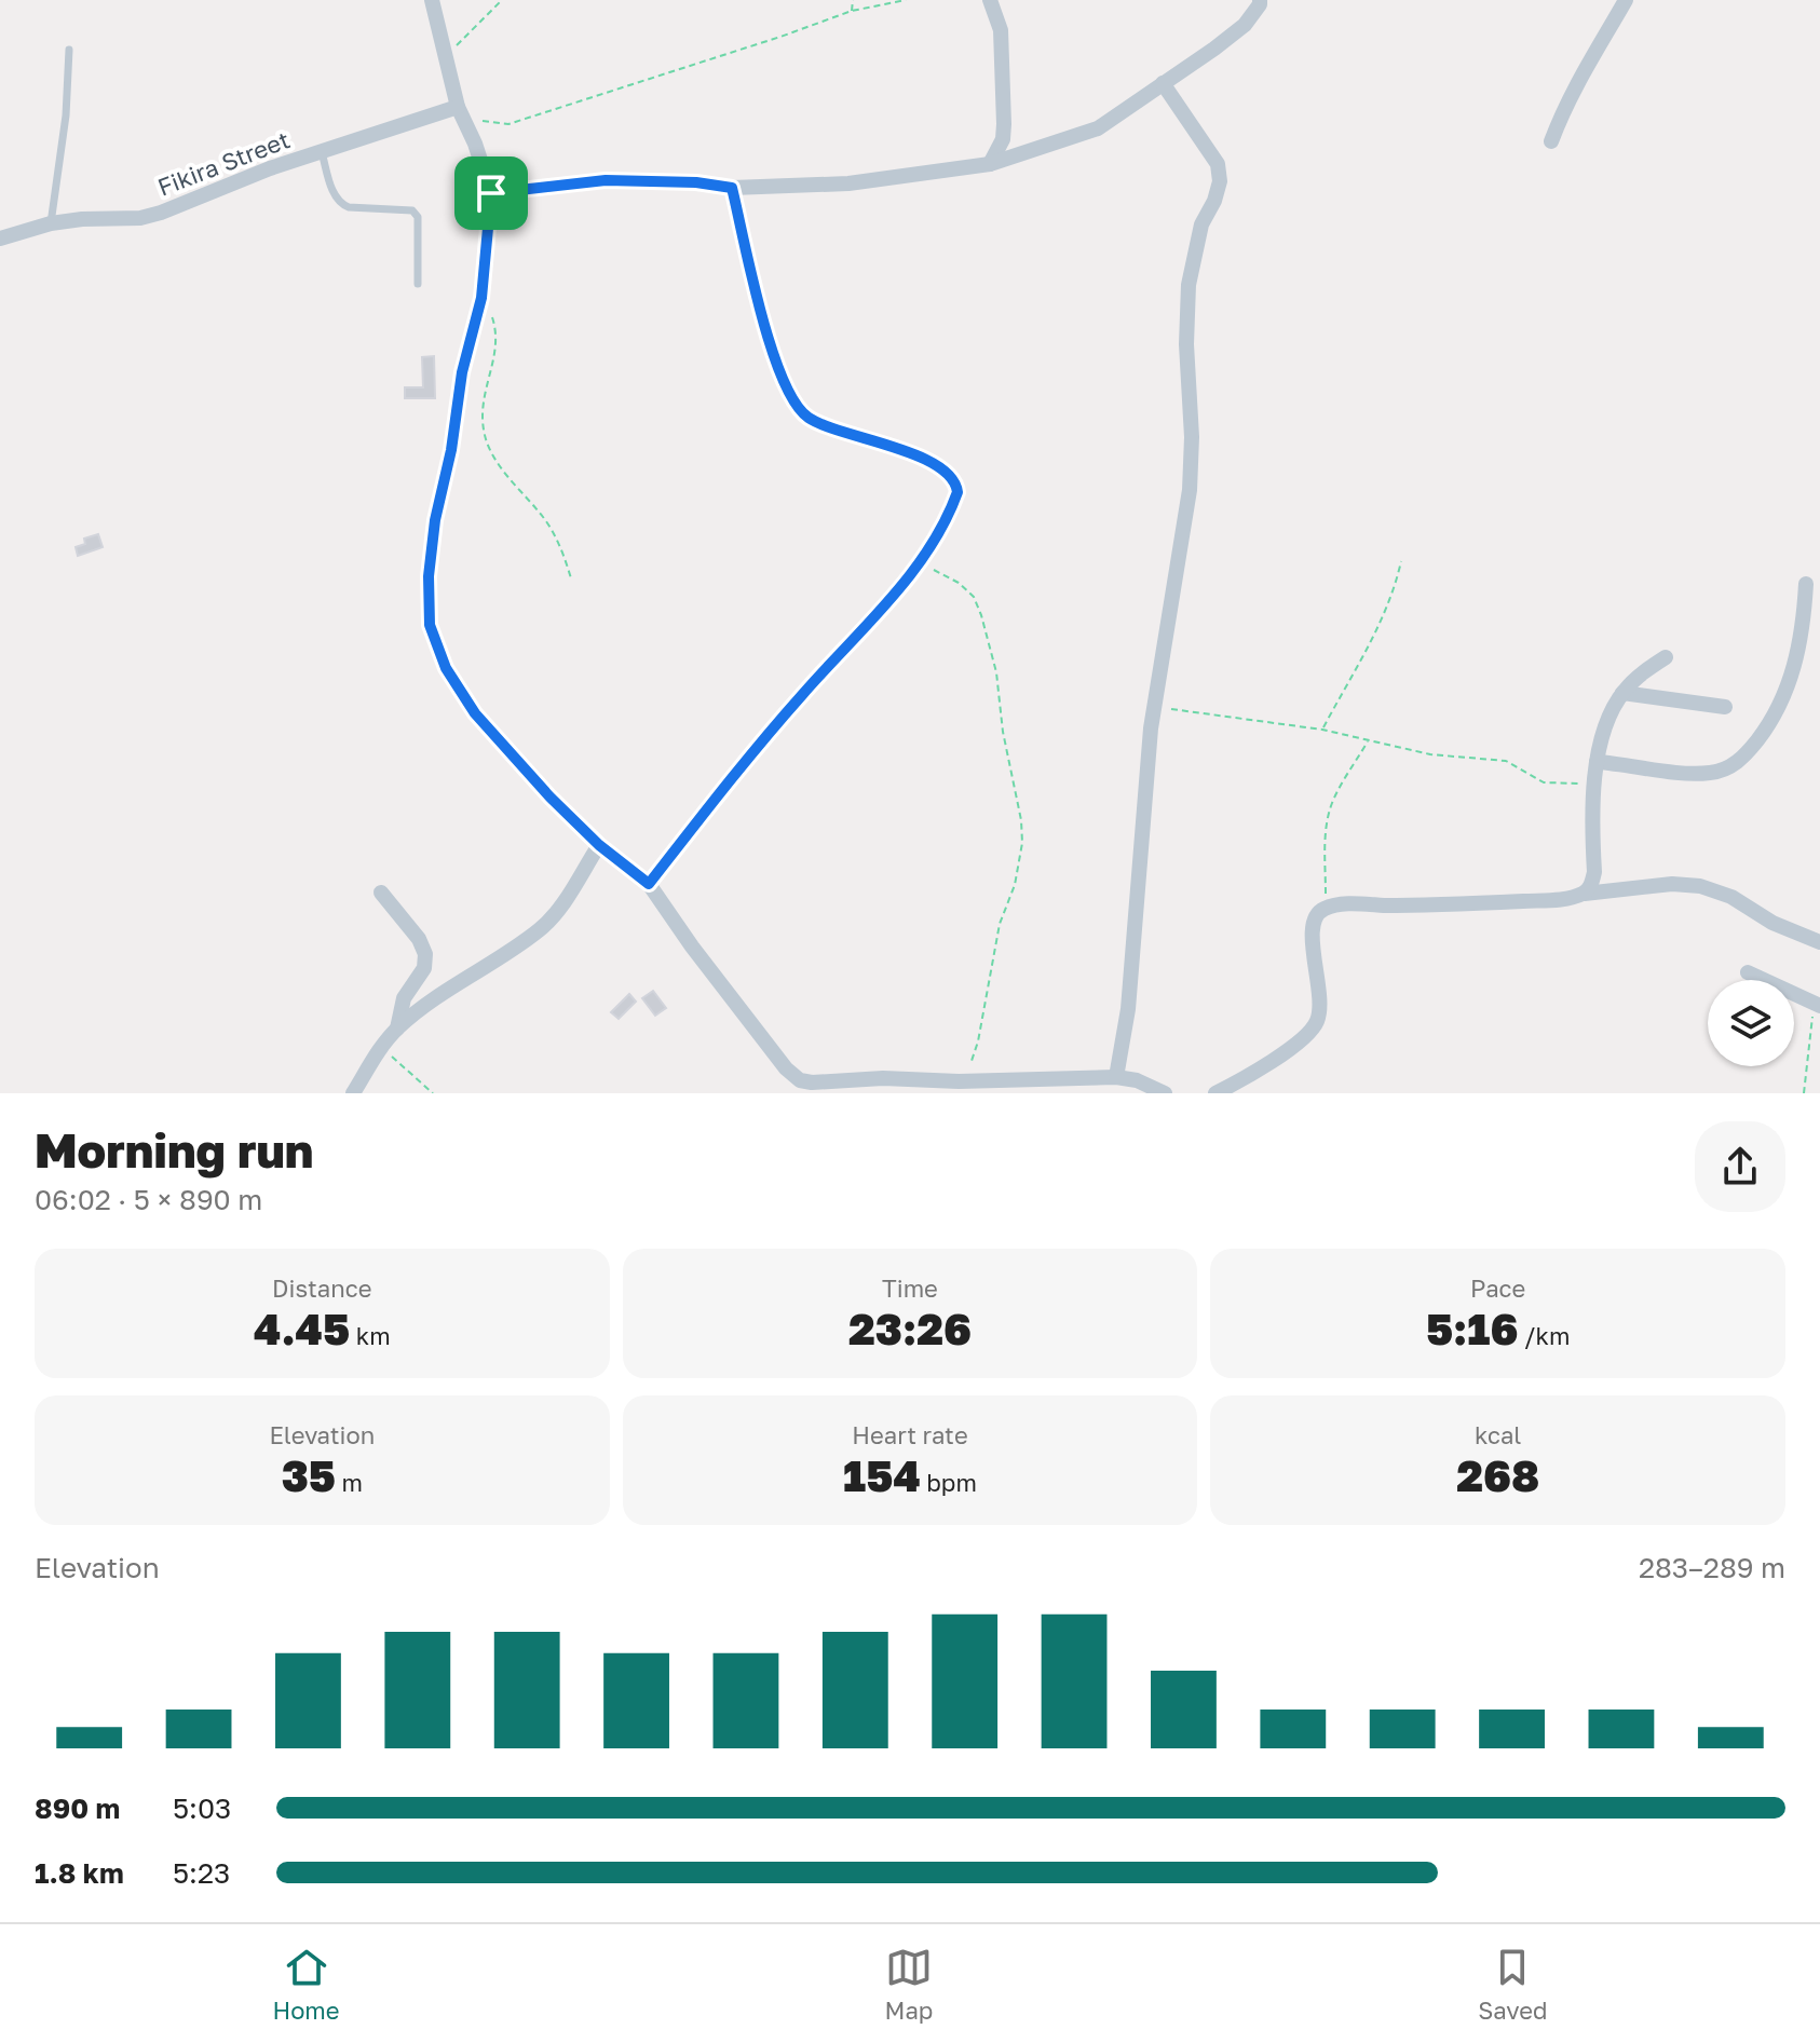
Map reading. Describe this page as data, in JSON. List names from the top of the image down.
{
  "streets": {
    "street": ["Fikira Street"]
  },
  "page": {
    "heading": ["Morning run", "06:02 · 5 × 890 m"],
    "stats": [
      ["Distance", "4.45 km"],
      ["Time", "23:26"],
      ["Pace", "5:16 /km"],
      ["Elevation", "35 m"],
      ["Heart rate", "154 bpm"],
      ["kcal", "268"]
    ],
    "chart": ["Elevation", "283–289 m"],
    "list": [
      {
        "name": "890 m",
        "note": "5:03"
      },
      {
        "name": "1.8 km",
        "note": "5:23"
      }
    ],
    "tabs": ["Home", "Map", "Saved"]
  }
}
